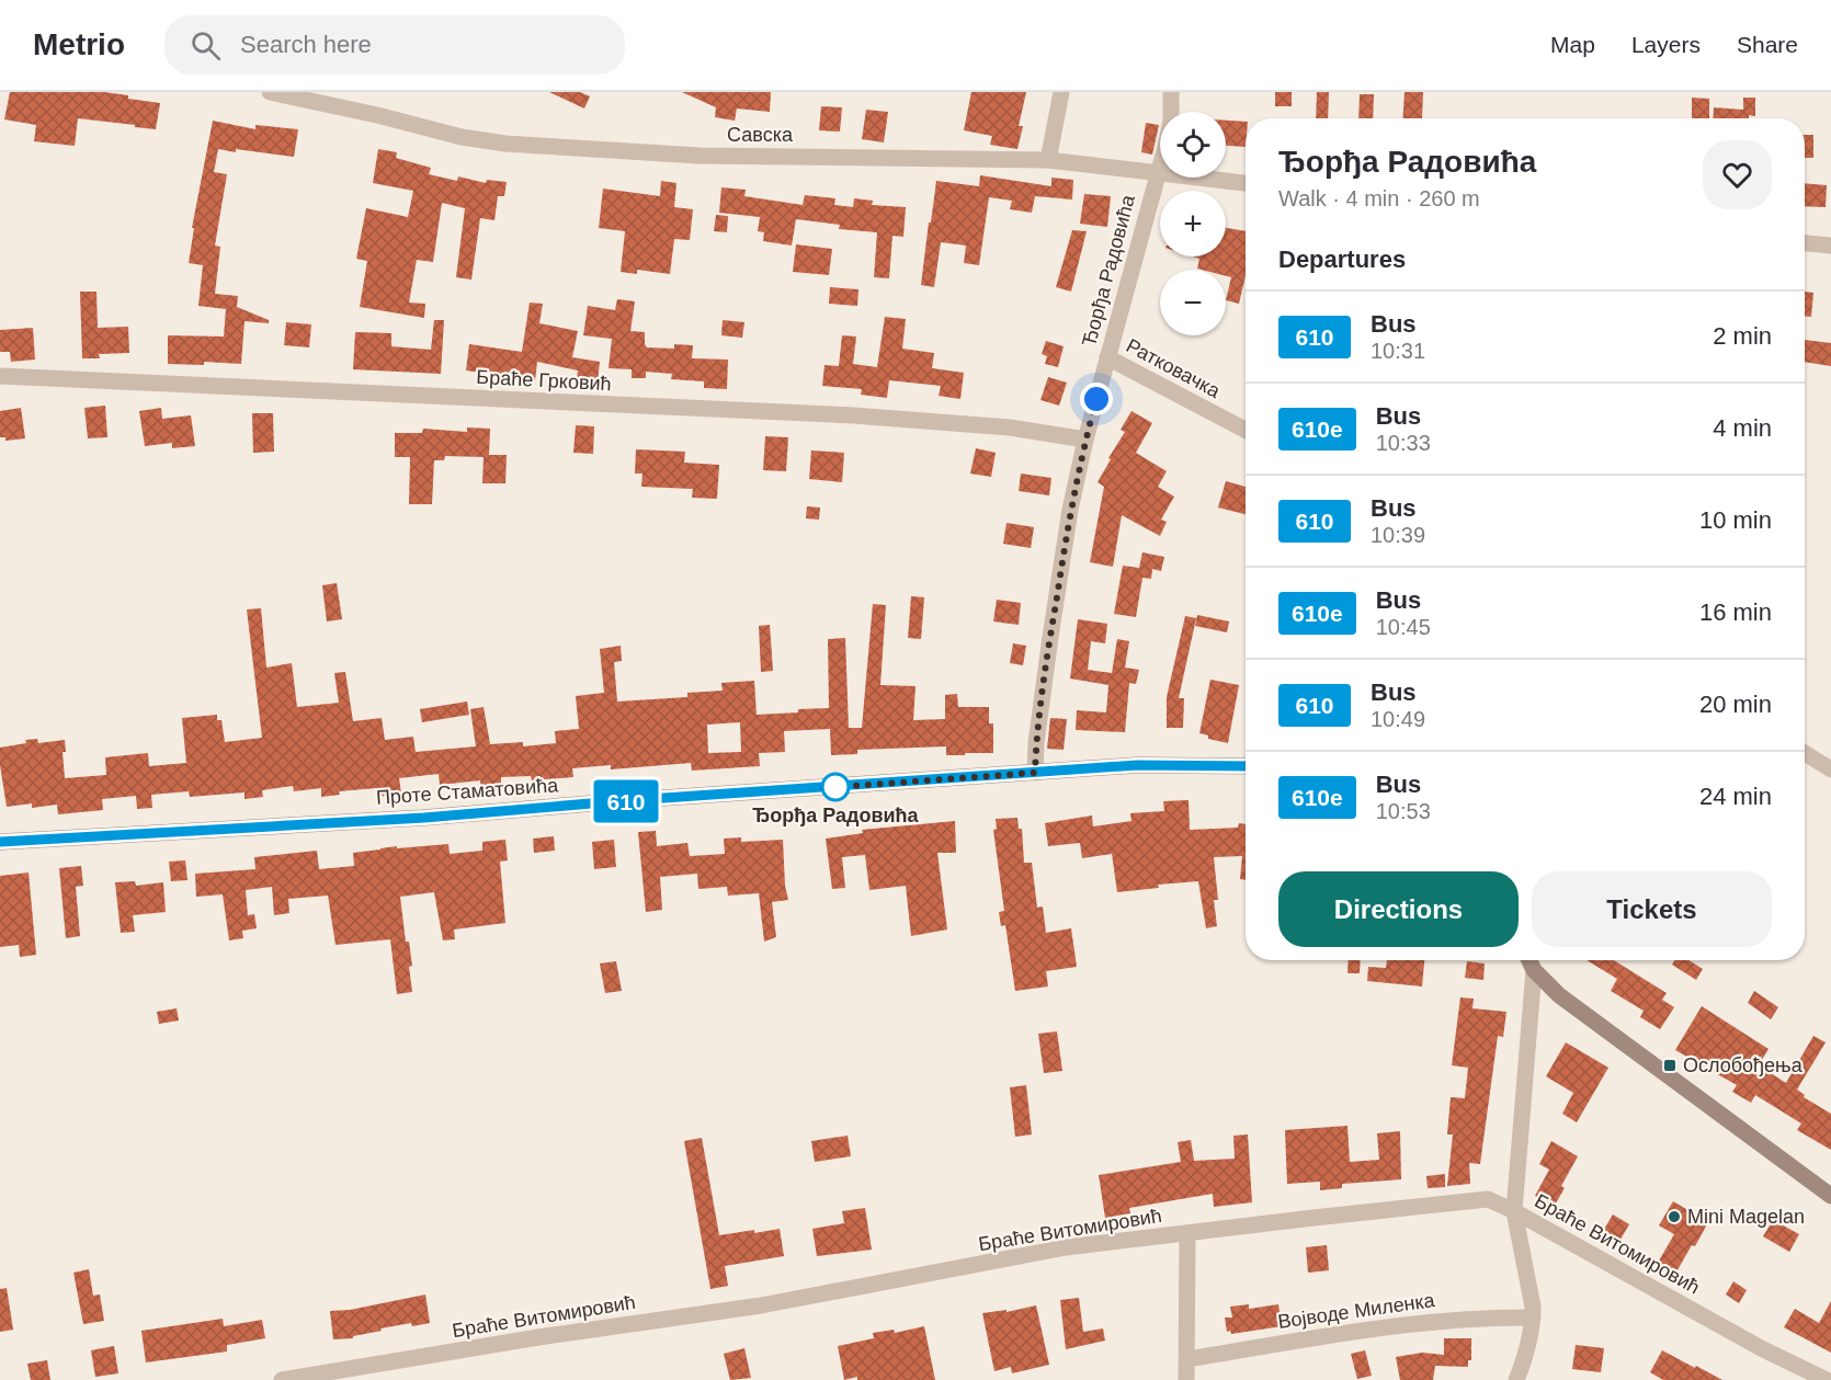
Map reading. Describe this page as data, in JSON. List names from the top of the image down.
{
  "streets": {
    "street": [
      "Савска",
      "Ђорђа Радовића",
      "Ратковачка",
      "Браће Грковић",
      "Проте Стаматовића",
      "Браће Витомировић",
      "Војводе Миленка"
    ]
  },
  "crossings": [
    ["Савска", "Ђорђа Радовића"],
    ["Ђорђа Радовића", "Ратковачка"],
    ["Ђорђа Радовића", "Браће Грковић"],
    ["Ђорђа Радовића", "Проте Стаматовића"]
  ],
  "places": {
    "other": ["Ђорђа Радовића", "Mini Magelan"],
    "transit": ["Ослобођења"]
  },
  "lines": ["bus line 610"],
  "page": {
    "header": "Metrio",
    "search": "Search here",
    "nav": ["Map", "Layers", "Share"],
    "on_map": "610",
    "map_buttons": ["+", "−"],
    "heading": [
      ["Ђорђа Радовића", "Walk · 4 min · 260 m"],
      "Departures"
    ],
    "list": [
      {
        "mark": "610",
        "name": "Bus",
        "note": "10:31",
        "value": "2 min"
      },
      {
        "mark": "610e",
        "name": "Bus",
        "note": "10:33",
        "value": "4 min"
      },
      {
        "mark": "610",
        "name": "Bus",
        "note": "10:39",
        "value": "10 min"
      },
      {
        "mark": "610e",
        "name": "Bus",
        "note": "10:45",
        "value": "16 min"
      },
      {
        "mark": "610",
        "name": "Bus",
        "note": "10:49",
        "value": "20 min"
      },
      {
        "mark": "610e",
        "name": "Bus",
        "note": "10:53",
        "value": "24 min"
      }
    ],
    "buttons": ["Directions", "Tickets"]
  }
}
